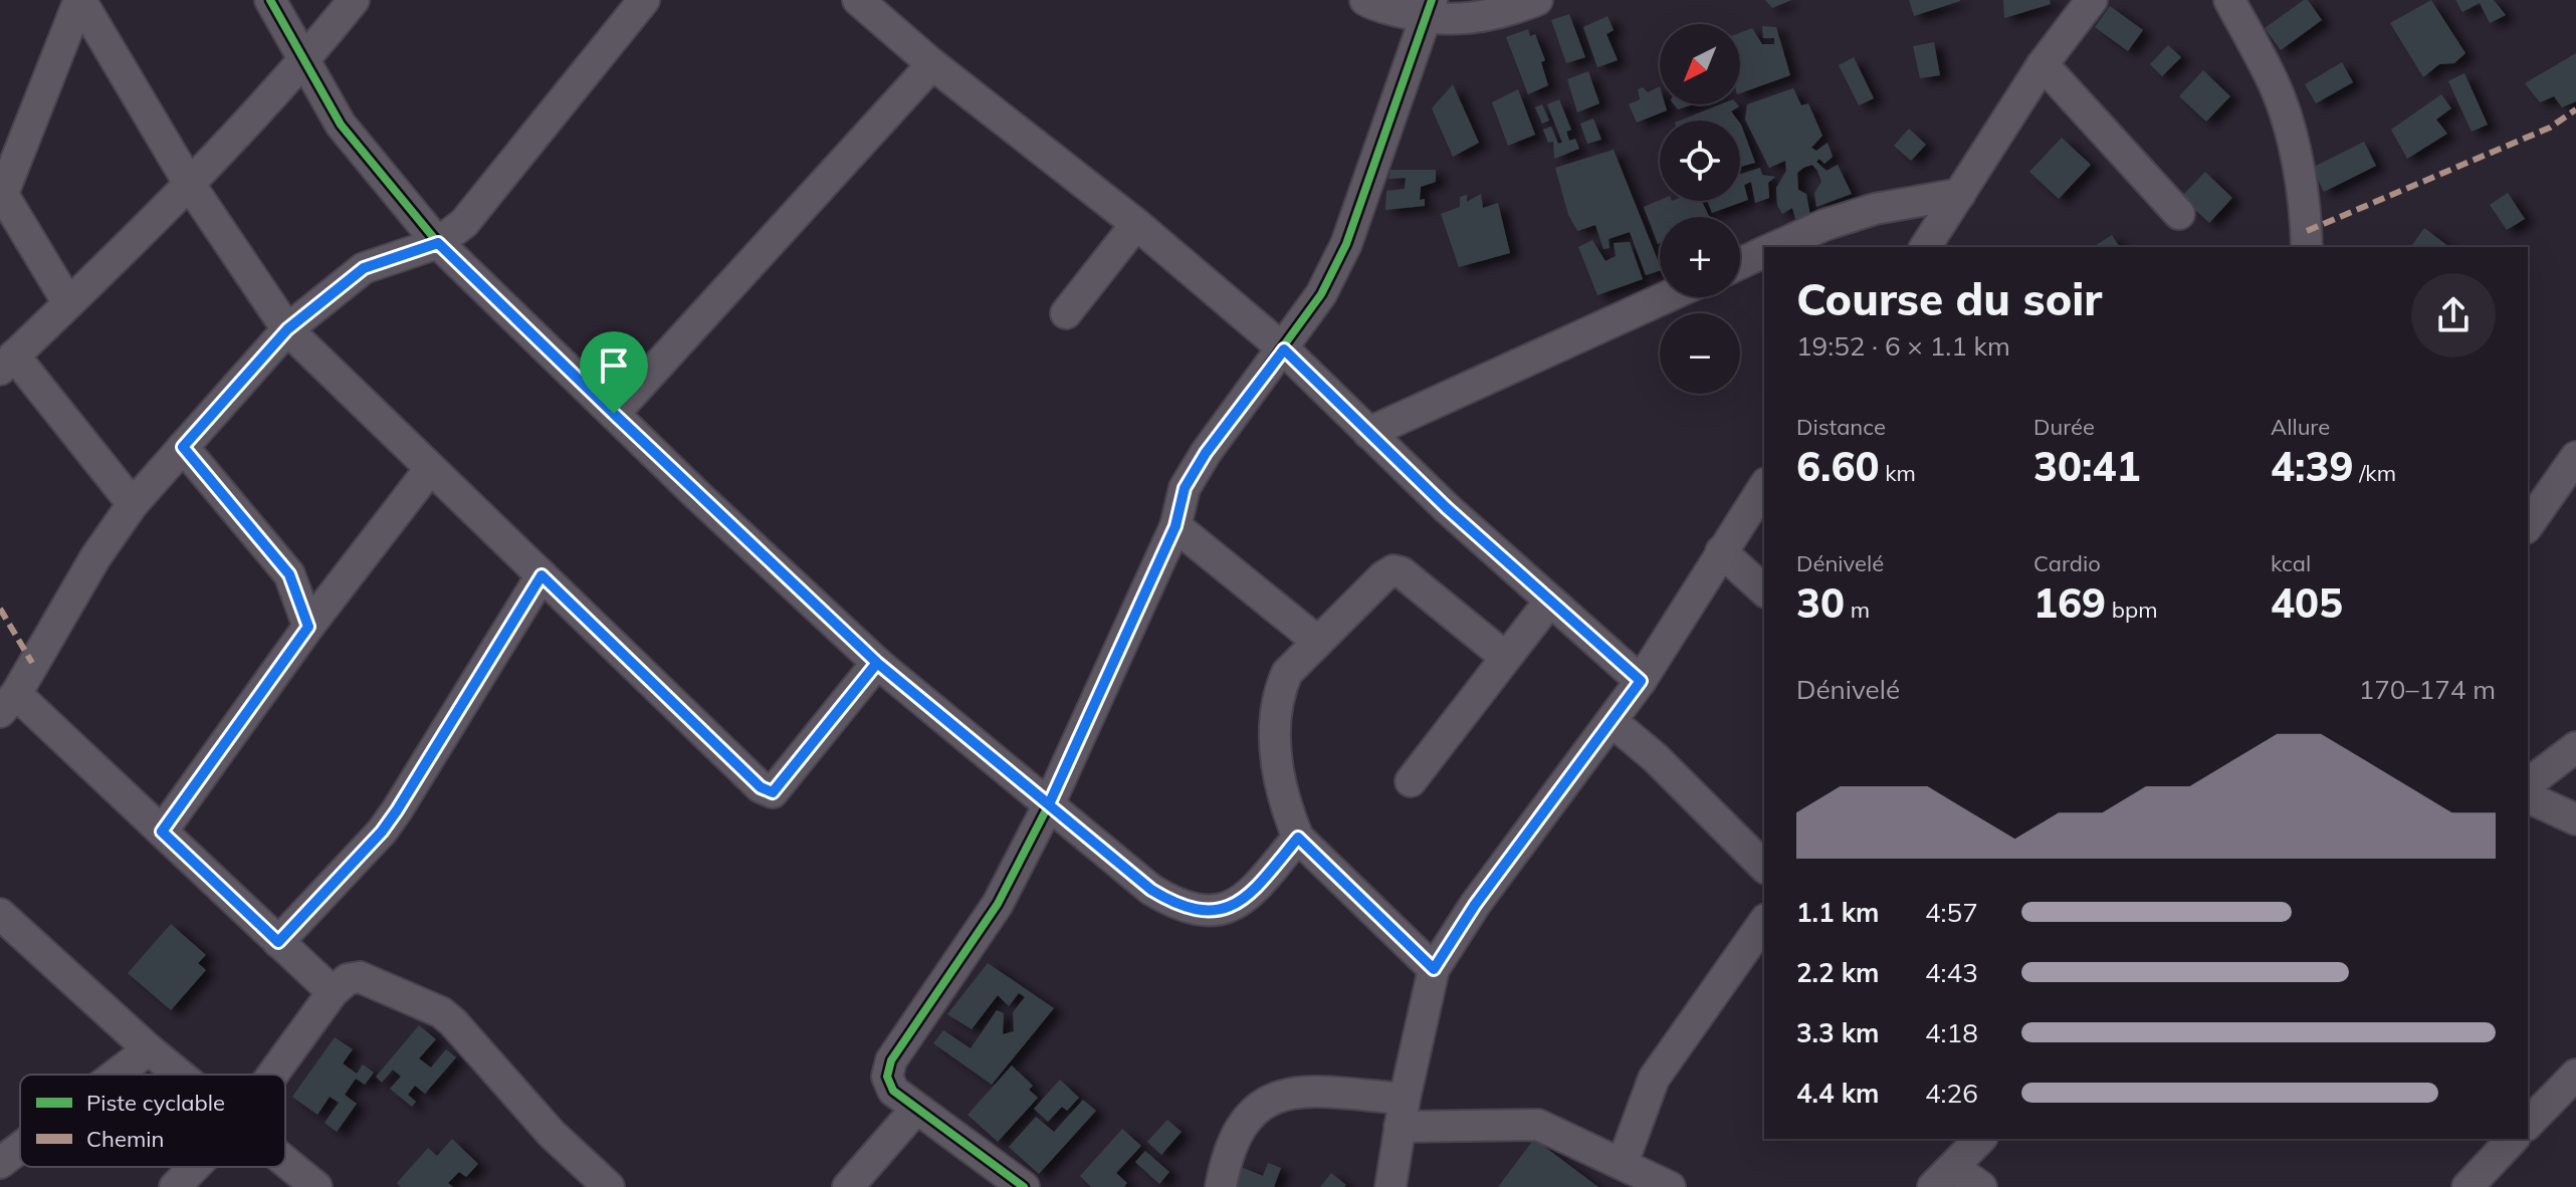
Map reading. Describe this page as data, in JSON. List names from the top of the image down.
{
  "legend": ["Piste cyclable", "Chemin"],
  "north": "bottom left",
  "page": {
    "map_buttons": ["+", "−"],
    "heading": ["Course du soir", "19:52 · 6 × 1.1 km"],
    "stats": [
      ["Distance", "6.60 km"],
      ["Durée", "30:41"],
      ["Allure", "4:39 /km"],
      ["Dénivelé", "30 m"],
      ["Cardio", "169 bpm"],
      ["kcal", "405"]
    ],
    "chart": ["Dénivelé", "170–174 m"],
    "list": [
      {
        "name": "1.1 km",
        "note": "4:57"
      },
      {
        "name": "2.2 km",
        "note": "4:43"
      },
      {
        "name": "3.3 km",
        "note": "4:18"
      },
      {
        "name": "4.4 km",
        "note": "4:26"
      }
    ]
  }
}
